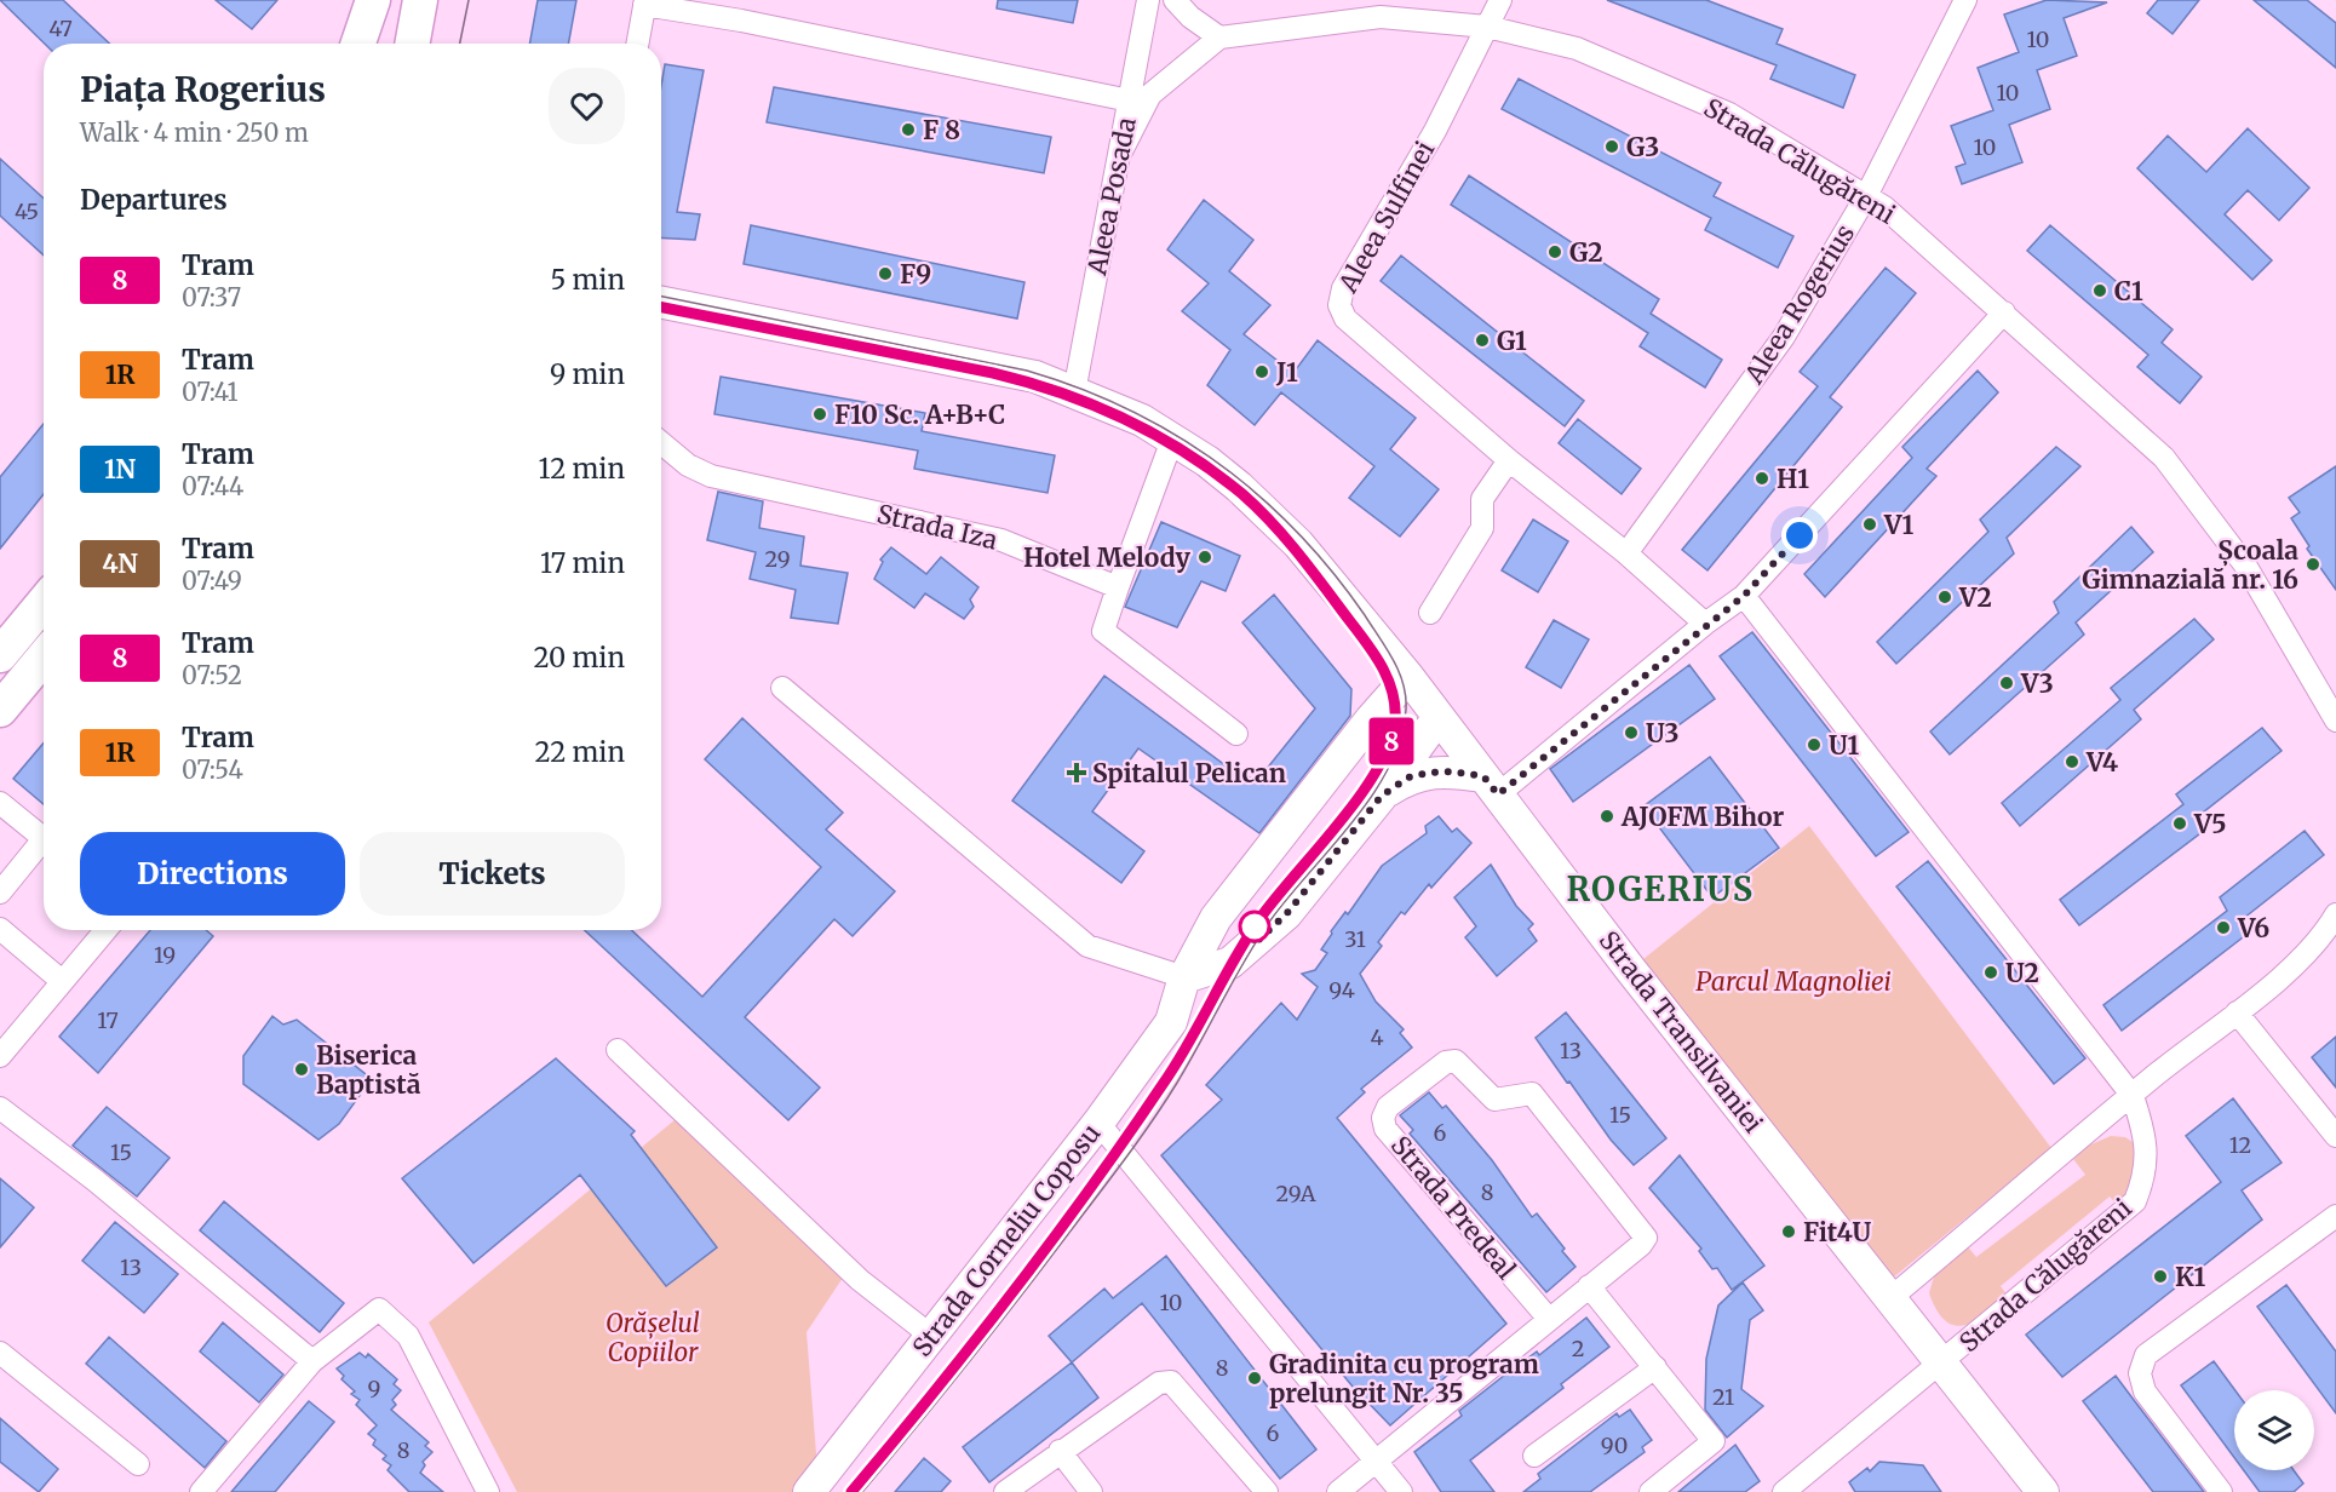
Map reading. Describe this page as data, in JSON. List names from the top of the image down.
{
  "streets": {
    "main road": ["Strada Transilvaniei", "Strada Corneliu Coposu"],
    "street": [
      "Strada Călugăreni",
      "Aleea Posada",
      "Aleea Sulfinei",
      "Aleea Rogerius",
      "Strada Iza",
      "Strada Predeal"
    ]
  },
  "crossings": [
    ["Strada Călugăreni", "Aleea Sulfinei"],
    ["Strada Călugăreni", "Aleea Rogerius"],
    ["Strada Călugăreni", "Strada Transilvaniei"],
    ["Aleea Posada", "Strada Transilvaniei"],
    ["Aleea Sulfinei", "Aleea Rogerius"],
    ["Strada Transilvaniei", "Strada Corneliu Coposu"]
  ],
  "districts": ["ROGERIUS"],
  "parks": ["Parcul Magnoliei", "Orășelul Copiilor"],
  "places": {
    "other": [
      "F 8",
      "G3",
      "G2",
      "F9",
      "C1",
      "G1",
      "J1",
      "F10 Sc. A+B+C",
      "H1",
      "V1",
      "Hotel Melody",
      "Școala Gimnazială nr. 16",
      "V2",
      "V3",
      "U3",
      "U1",
      "V4",
      "AJOFM Bihor",
      "V5",
      "V6",
      "U2",
      "Biserica Baptistă",
      "Fit4U",
      "K1",
      "Gradinita cu program prelungit Nr. 35"
    ],
    "health": ["Spitalul Pelican"]
  },
  "lines": ["tram line 8"],
  "house_numbers": [
    "47",
    "10",
    "10",
    "10",
    "45",
    "29",
    "31",
    "19",
    "94",
    "17",
    "4",
    "13",
    "15",
    "6",
    "12",
    "15",
    "8",
    "29A",
    "13",
    "10",
    "2",
    "8",
    "9",
    "21",
    "6",
    "90",
    "8"
  ],
  "page": {
    "on_map": "8",
    "heading": [
      ["Piața Rogerius", "Walk · 4 min · 250 m"],
      "Departures"
    ],
    "list": [
      {
        "mark": "8",
        "name": "Tram",
        "note": "07:37",
        "value": "5 min"
      },
      {
        "mark": "1R",
        "name": "Tram",
        "note": "07:41",
        "value": "9 min"
      },
      {
        "mark": "1N",
        "name": "Tram",
        "note": "07:44",
        "value": "12 min"
      },
      {
        "mark": "4N",
        "name": "Tram",
        "note": "07:49",
        "value": "17 min"
      },
      {
        "mark": "8",
        "name": "Tram",
        "note": "07:52",
        "value": "20 min"
      },
      {
        "mark": "1R",
        "name": "Tram",
        "note": "07:54",
        "value": "22 min"
      }
    ],
    "buttons": ["Directions", "Tickets"]
  }
}
